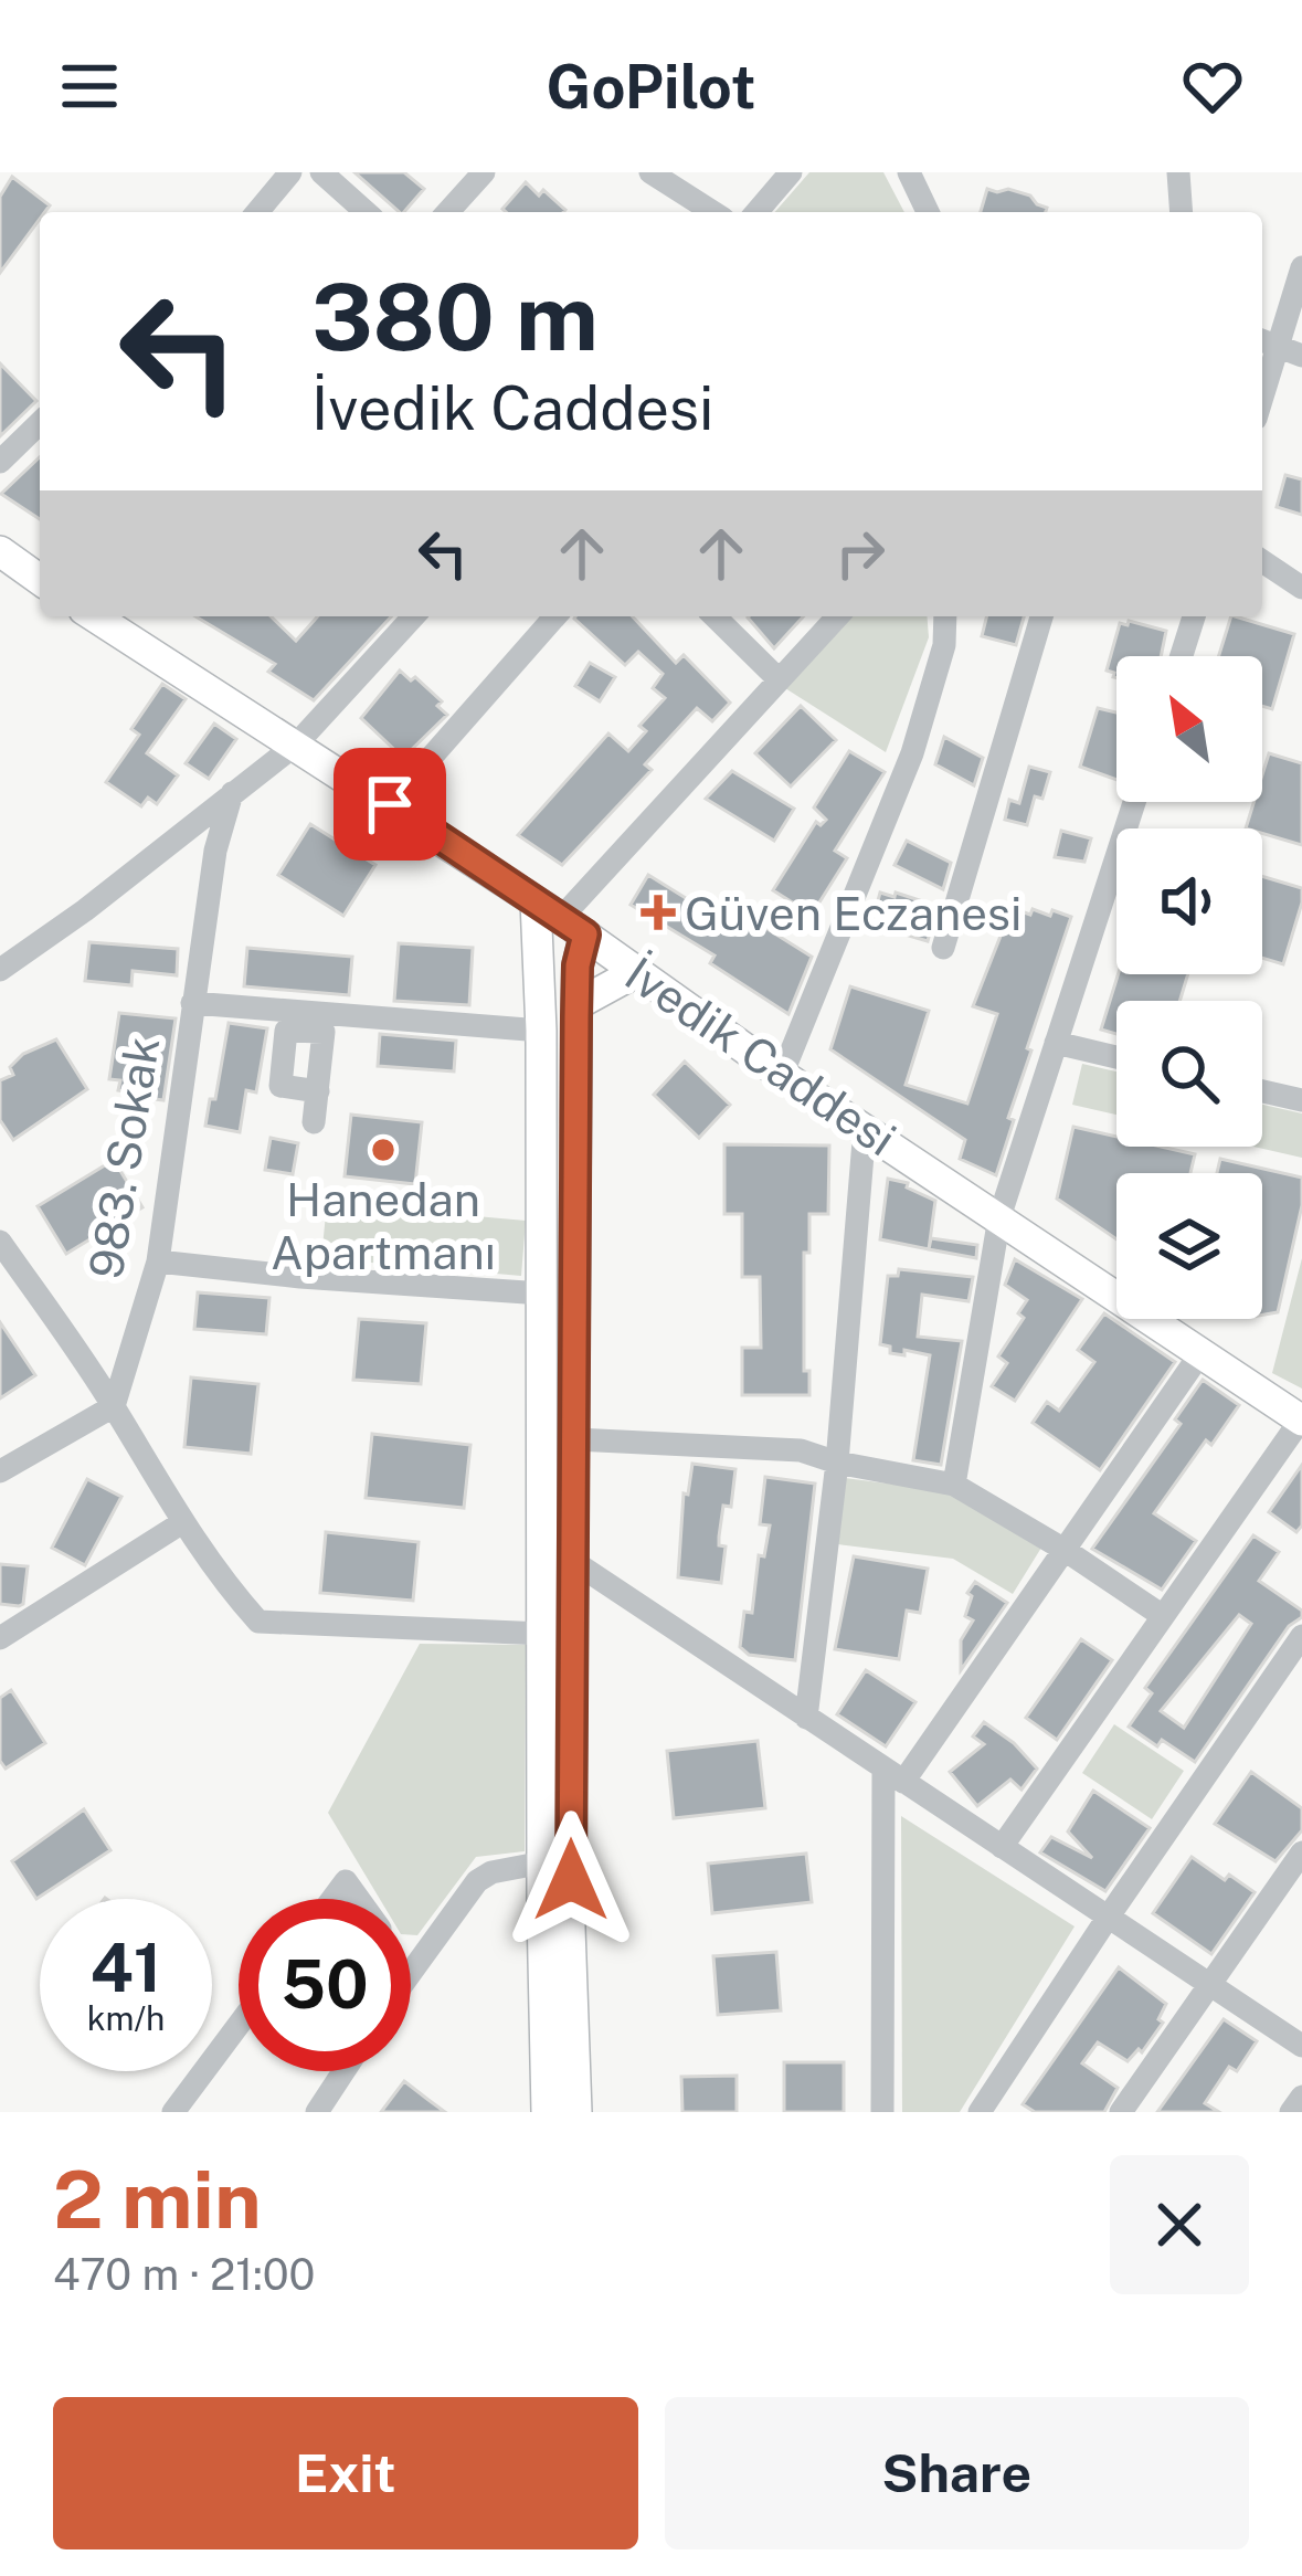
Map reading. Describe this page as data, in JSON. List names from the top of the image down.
{
  "streets": {
    "main road": ["İvedik Caddesi"],
    "street": ["983. Sokak"]
  },
  "places": {
    "health": ["Güven Eczanesi"],
    "other": ["Hanedan Apartmanı"]
  },
  "north": "top left",
  "page": {
    "header": "GoPilot",
    "turn": ["380 m", "İvedik Caddesi"],
    "speed": "41 km/h",
    "limit": "50",
    "heading": ["2 min", "470 m · 21:00"],
    "buttons": ["Exit", "Share"]
  }
}
